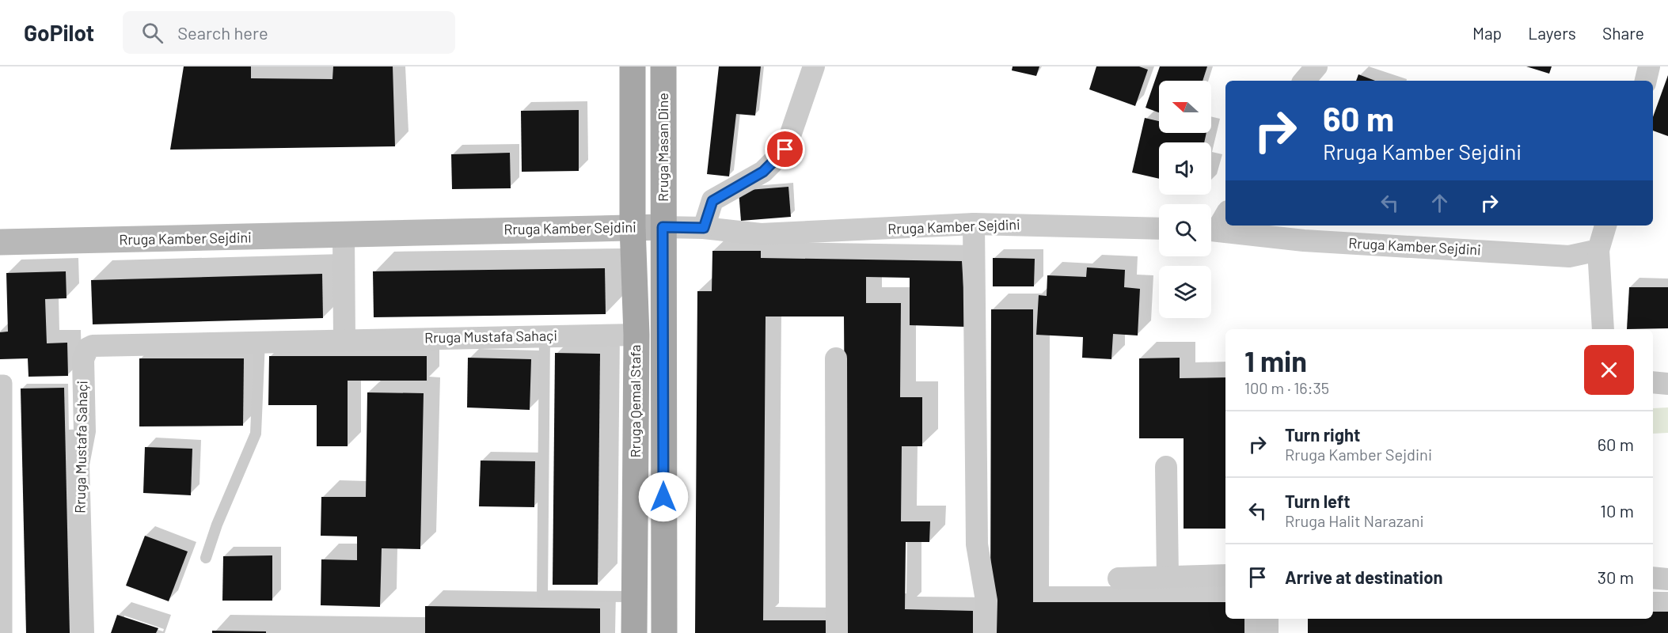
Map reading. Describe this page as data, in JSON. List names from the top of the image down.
{
  "streets": {
    "main road": ["Rruga Masan Dine", "Rruga Kamber Sejdini", "Rruga Qemal Stafa"],
    "street": ["Rruga Mustafa Sahaçi"]
  },
  "crossings": [
    ["Rruga Masan Dine", "Rruga Kamber Sejdini"],
    ["Rruga Masan Dine", "Rruga Qemal Stafa"],
    ["Rruga Kamber Sejdini", "Rruga Qemal Stafa"],
    ["Rruga Mustafa Sahaçi", "Rruga Qemal Stafa"]
  ],
  "north": "left",
  "page": {
    "header": "GoPilot",
    "search": "Search here",
    "nav": ["Map", "Layers", "Share"],
    "turn": ["60 m", "Rruga Kamber Sejdini"],
    "heading": ["1 min", "100 m · 16:35"],
    "list": [
      {
        "name": "Turn right",
        "note": "Rruga Kamber Sejdini",
        "value": "60 m"
      },
      {
        "name": "Turn left",
        "note": "Rruga Halit Narazani",
        "value": "10 m"
      },
      {
        "name": "Arrive at destination",
        "value": "30 m"
      }
    ]
  }
}
